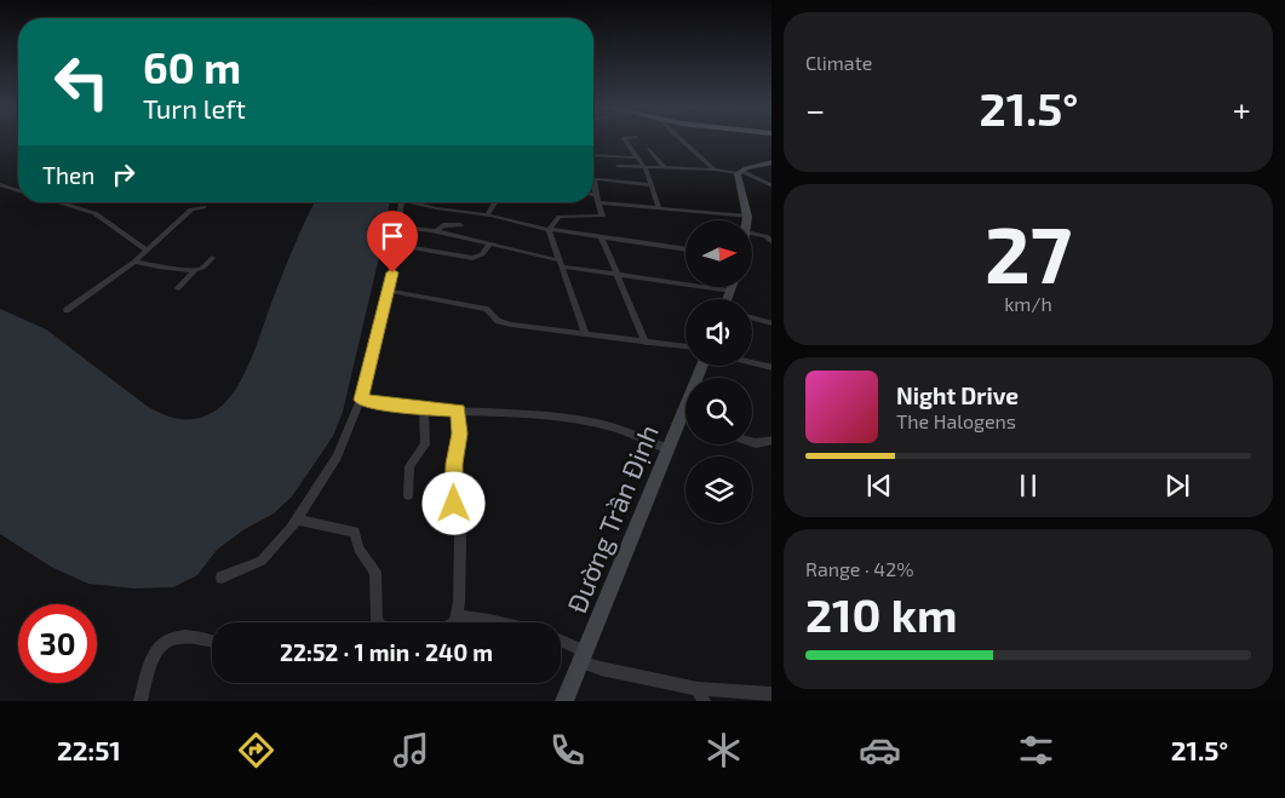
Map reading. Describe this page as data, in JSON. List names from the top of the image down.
{
  "streets": {
    "main road": ["Đường Trần Định"]
  },
  "north": "right",
  "page": {
    "tile": [
      "Climate",
      ["27", "km/h"],
      ["Range · 42%", "210 km"]
    ],
    "turn": ["60 m", "Turn left"],
    "heat": ["−", "21.5°", "+"],
    "then": "Then",
    "song": ["Night Drive", "The Halogens"],
    "limit": "30",
    "trip": "22:52 · 1 min · 240 m",
    "tabs": ["22:51", "21.5°"]
  }
}
